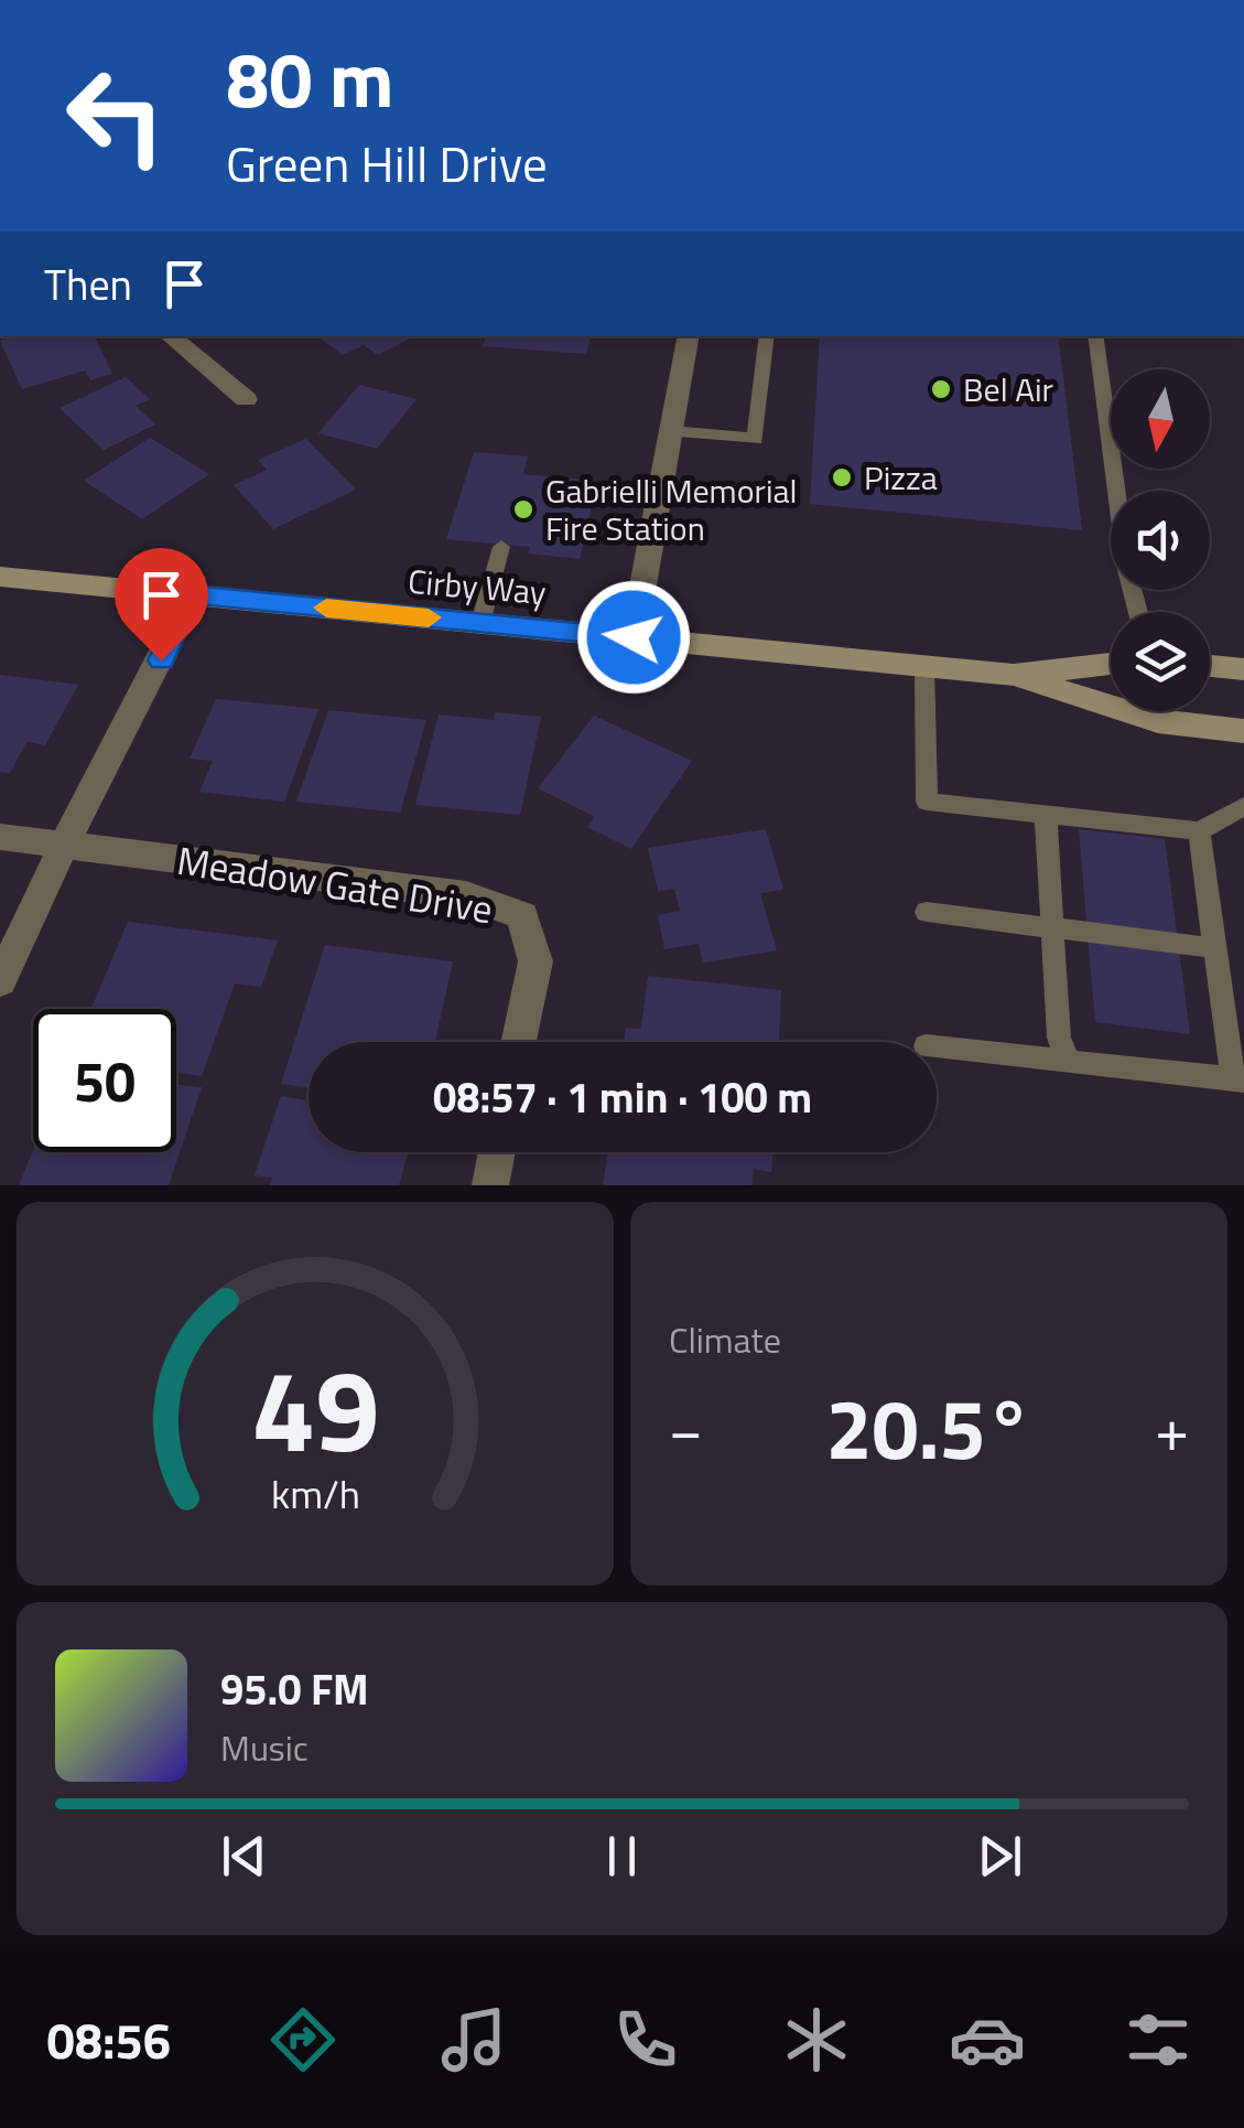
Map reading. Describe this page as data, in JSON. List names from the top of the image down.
{
  "streets": {
    "main road": ["Cirby Way"],
    "street": ["Meadow Gate Drive"]
  },
  "places": ["Bel Air", "Pizza", "Gabrielli Memorial Fire Station"],
  "north": "bottom",
  "page": {
    "turn": ["80 m", "Green Hill Drive"],
    "then": "Then",
    "limit": "50",
    "trip": "08:57 · 1 min · 100 m",
    "tile": "Climate",
    "heat": ["−", "20.5°", "+"],
    "song": ["95.0 FM", "Music"],
    "tabs": "08:56",
    "gauge": ["49", "km/h"]
  }
}
